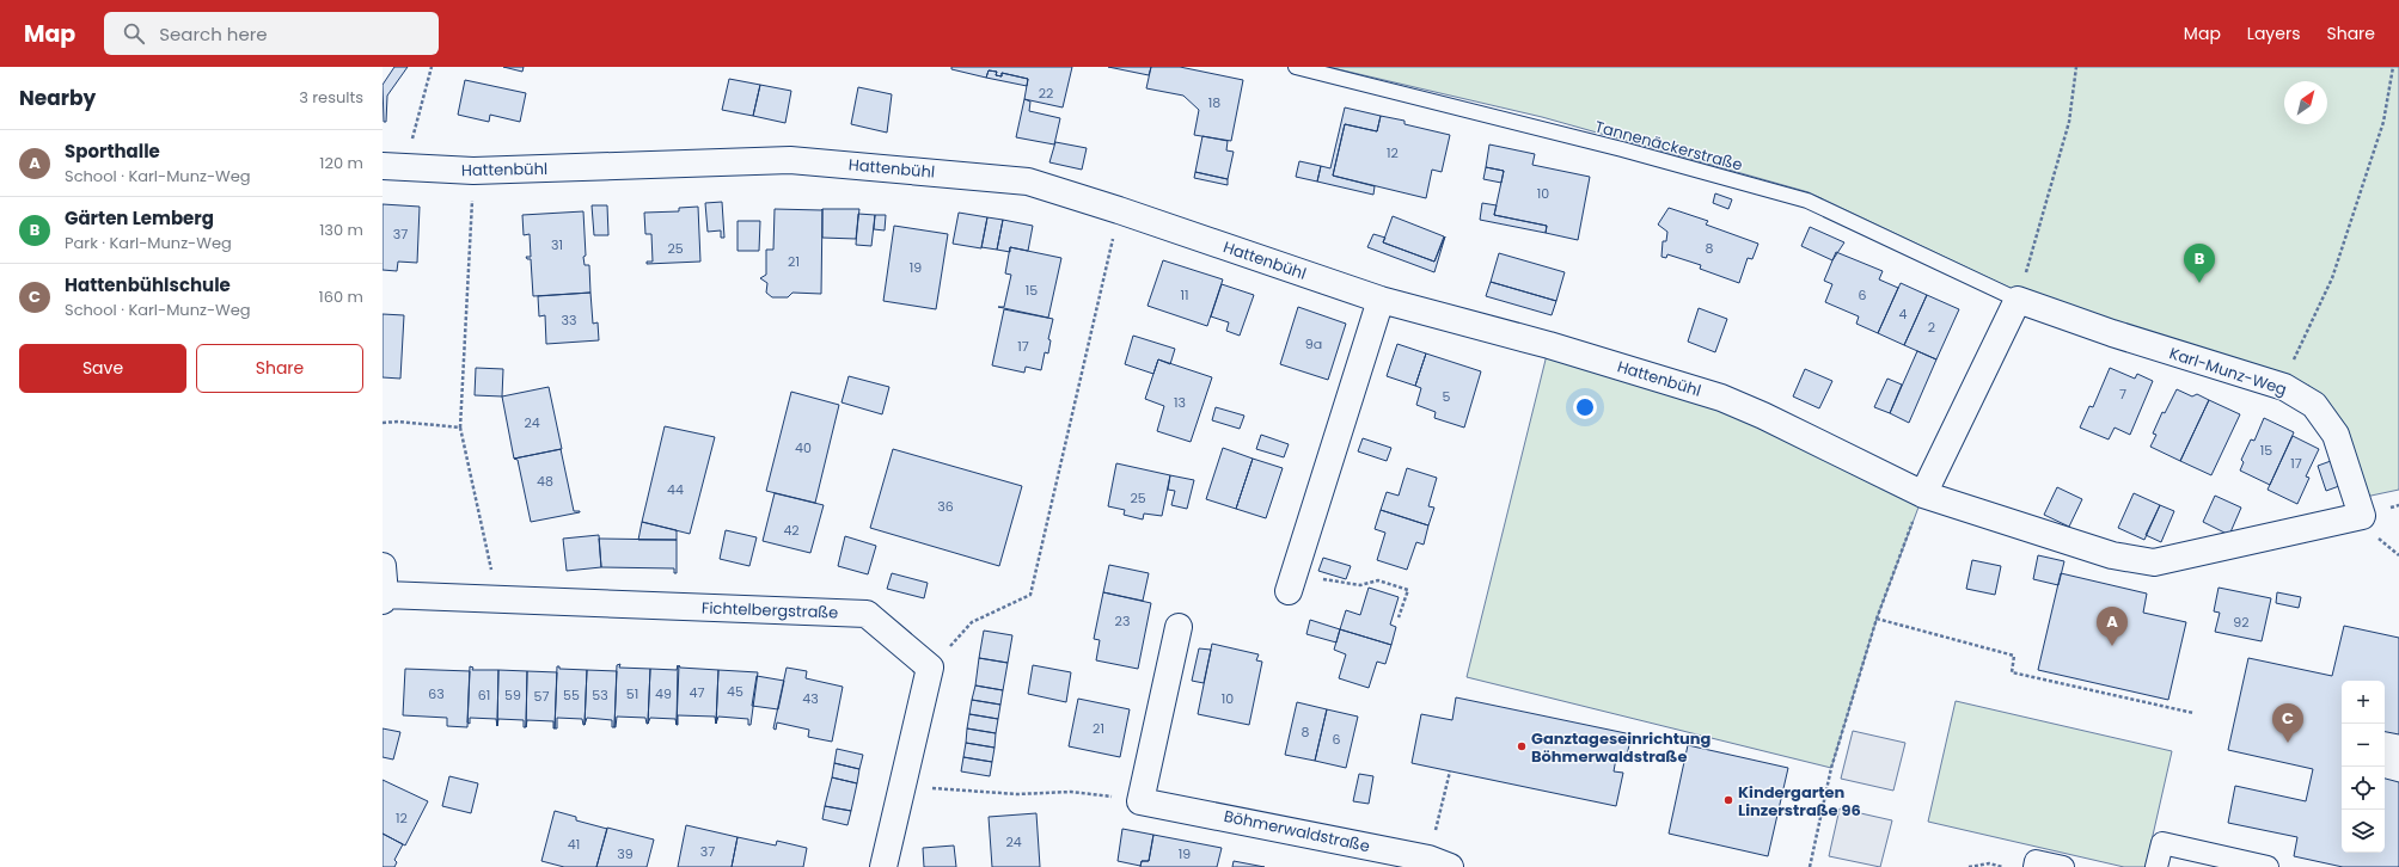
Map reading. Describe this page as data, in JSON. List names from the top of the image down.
{
  "streets": {
    "street": [
      "Hattenbühl",
      "Karl-Munz-Weg",
      "Fichtelbergstraße",
      "Böhmerwaldstraße"
    ],
    "lane": ["Tannenäckerstraße"]
  },
  "crossings": [
    ["Tannenäckerstraße", "Karl-Munz-Weg"],
    ["Hattenbühl", "Karl-Munz-Weg"]
  ],
  "places": ["Ganztageseinrichtung Böhmerwaldstraße", "Kindergarten Linzerstraße 96"],
  "house_numbers": [
    "22",
    "18",
    "12",
    "10",
    "37",
    "31",
    "25",
    "8",
    "21",
    "19",
    "15",
    "11",
    "6",
    "4",
    "33",
    "2",
    "9a",
    "17",
    "7",
    "5",
    "13",
    "24",
    "40",
    "15",
    "17",
    "48",
    "44",
    "25",
    "36",
    "42",
    "23",
    "92",
    "45",
    "47",
    "63",
    "51",
    "49",
    "61",
    "59",
    "55",
    "53",
    "57",
    "43",
    "10",
    "21",
    "8",
    "6",
    "12",
    "24",
    "41",
    "37",
    "39",
    "19"
  ],
  "north": "top right",
  "page": {
    "header": "Map",
    "search": "Search here",
    "nav": ["Map", "Layers", "Share"],
    "heading": ["Nearby", "3 results"],
    "list": [
      {
        "mark": "A",
        "name": "Sporthalle",
        "note": "School · Karl-Munz-Weg",
        "value": "120 m"
      },
      {
        "mark": "B",
        "name": "Gärten Lemberg",
        "note": "Park · Karl-Munz-Weg",
        "value": "130 m"
      },
      {
        "mark": "C",
        "name": "Hattenbühlschule",
        "note": "School · Karl-Munz-Weg",
        "value": "160 m"
      }
    ],
    "pins": ["B", "A", "C"],
    "buttons": ["Save", "Share"],
    "map_buttons": ["+", "−"]
  }
}
